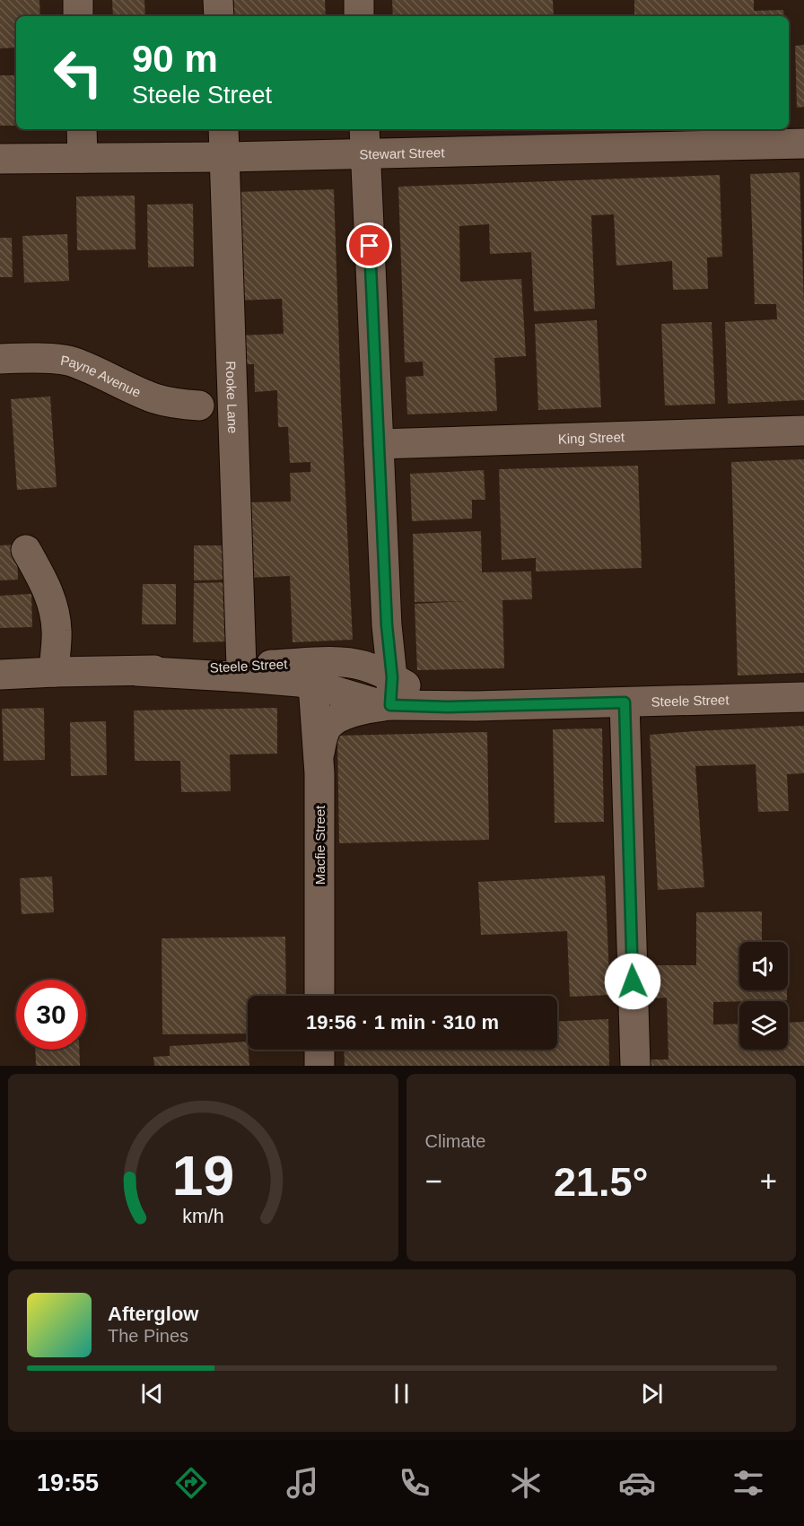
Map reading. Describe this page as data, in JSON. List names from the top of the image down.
{
  "streets": {
    "street": [
      "Stewart Street",
      "Payne Avenue",
      "Rooke Lane",
      "King Street",
      "Steele Street",
      "Macfie Street"
    ]
  },
  "crossings": [
    ["Stewart Street", "Rooke Lane"],
    ["Rooke Lane", "Steele Street"],
    ["Steele Street", "Macfie Street"]
  ],
  "page": {
    "turn": ["90 m", "Steele Street"],
    "limit": "30",
    "trip": "19:56 · 1 min · 310 m",
    "tile": "Climate",
    "heat": ["−", "21.5°", "+"],
    "song": ["Afterglow", "The Pines"],
    "tabs": "19:55",
    "gauge": ["19", "km/h"]
  }
}
